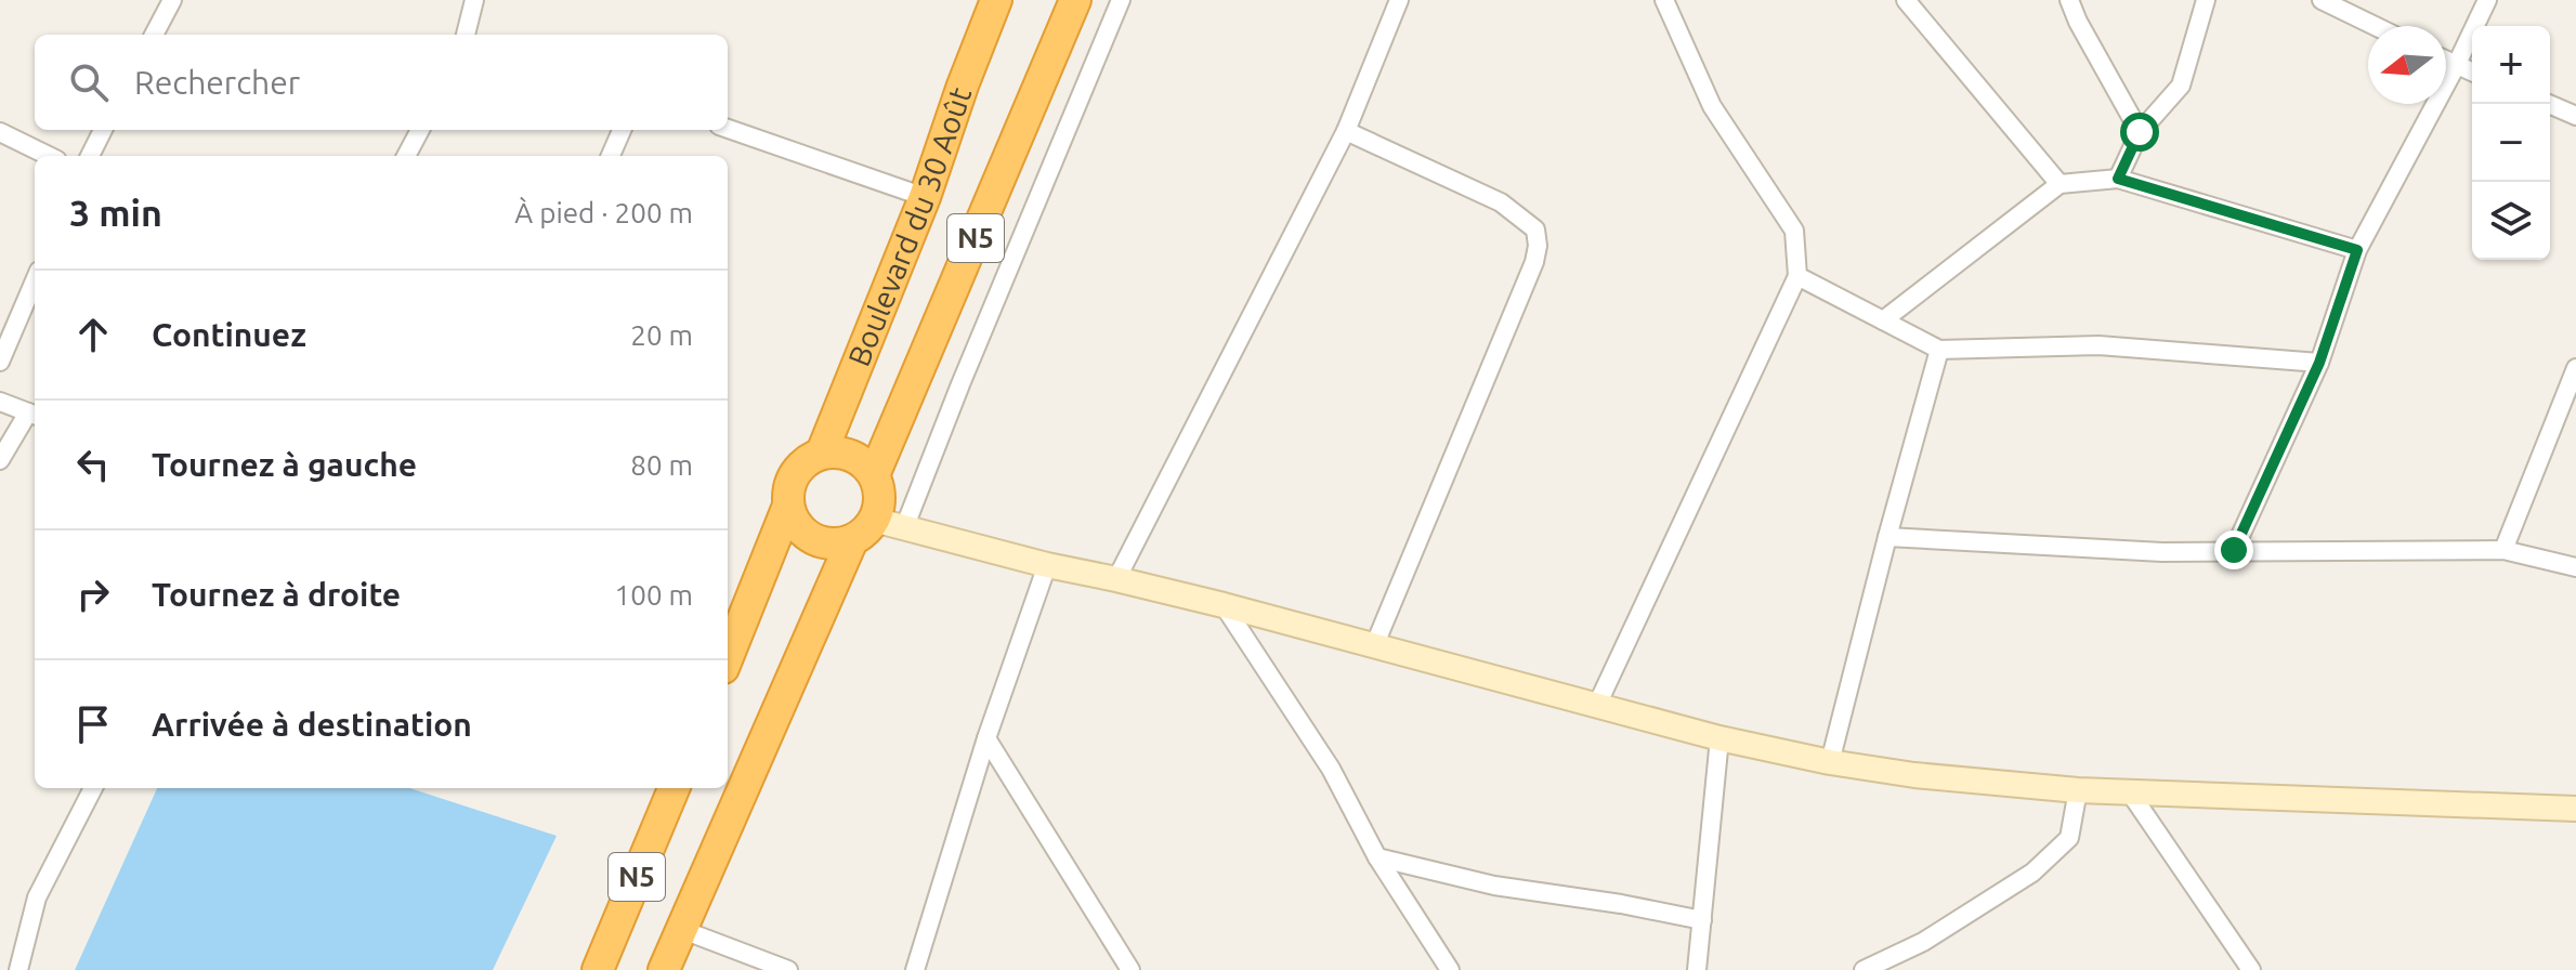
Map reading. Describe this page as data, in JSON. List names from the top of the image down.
{
  "streets": {
    "highway": ["Boulevard du 30 Août", "N5"]
  },
  "crossings": [
    ["Boulevard du 30 Août", "N5"]
  ],
  "north": "left",
  "page": {
    "map_buttons": ["+", "−"],
    "search": "Rechercher",
    "heading": ["3 min", "À pied · 200 m"],
    "list": [
      ["Continuez", "20 m"],
      ["Tournez à gauche", "80 m"],
      ["Tournez à droite", "100 m"],
      "Arrivée à destination"
    ]
  }
}
